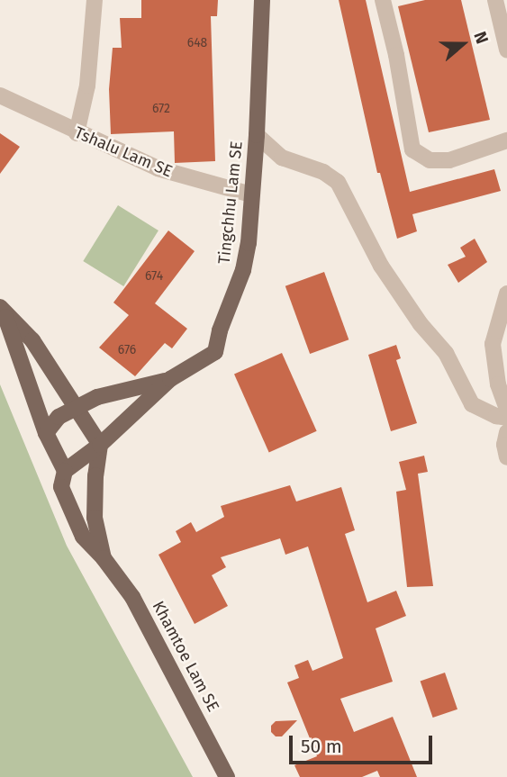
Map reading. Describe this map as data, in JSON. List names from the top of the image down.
{
  "streets": {
    "main road": ["Tingchhu Lam SE", "Khamtoe Lam SE"],
    "street": ["Tshalu Lam SE"]
  },
  "crossings": [
    ["Tshalu Lam SE", "Tingchhu Lam SE"]
  ],
  "house_numbers": [
    "648",
    "672",
    "674",
    "676"
  ],
  "scale_bar": "50 m",
  "north": "right"
}
